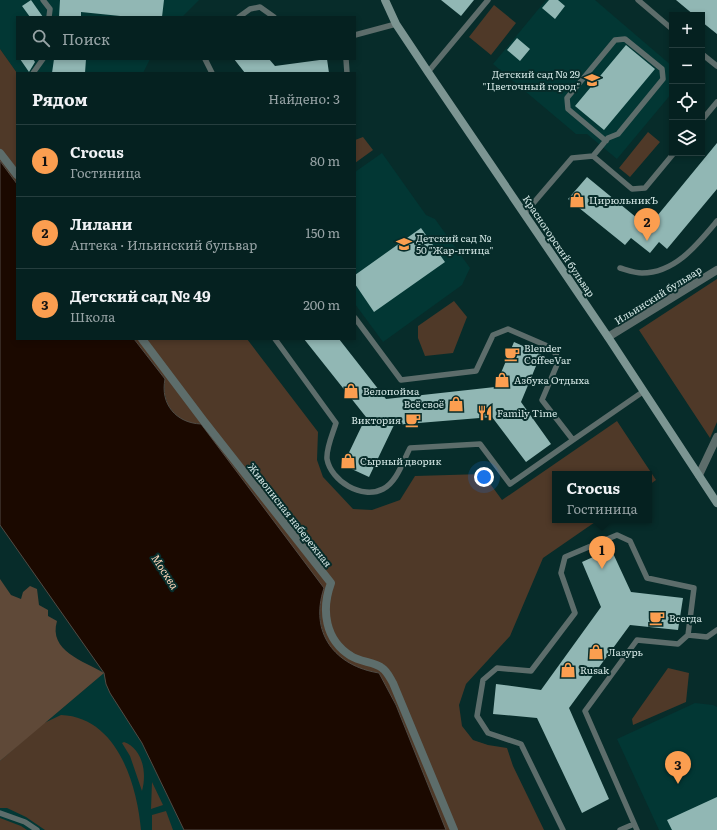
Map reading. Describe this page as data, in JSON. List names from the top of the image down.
{
  "streets": {
    "main road": ["Красногорский бульвар"],
    "street": ["Ильинский бульвар", "Живописная набережная"]
  },
  "crossings": [
    ["Красногорский бульвар", "Ильинский бульвар"]
  ],
  "water": ["Москва"],
  "places": {
    "school or university": ["Детский сад № 29 \"Цветочный город\"", "Детский сад № 50 \"Жар-птица\""],
    "shop": [
      "ЦирюльникЪ",
      "Азбука Отдыха",
      "Велопойма",
      "Всё своё",
      "Сырный дворик",
      "Лазурь",
      "Rusak"
    ],
    "cafe": ["Blender CoffeeVar", "Виктория", "Всегда"],
    "restaurant": ["Family Time"]
  },
  "page": {
    "map_buttons": ["+", "−"],
    "search": "Поиск",
    "heading": ["Рядом", "Найдено: 3"],
    "list": [
      {
        "mark": "1",
        "name": "Crocus",
        "note": "Гостиница",
        "value": "80 m"
      },
      {
        "mark": "2",
        "name": "Лилани",
        "note": "Аптека · Ильинский бульвар",
        "value": "150 m"
      },
      {
        "mark": "3",
        "name": "Детский сад № 49",
        "note": "Школа",
        "value": "200 m"
      }
    ],
    "pins": ["2", "1", "3"],
    "popup": ["Crocus", "Гостиница"]
  }
}
